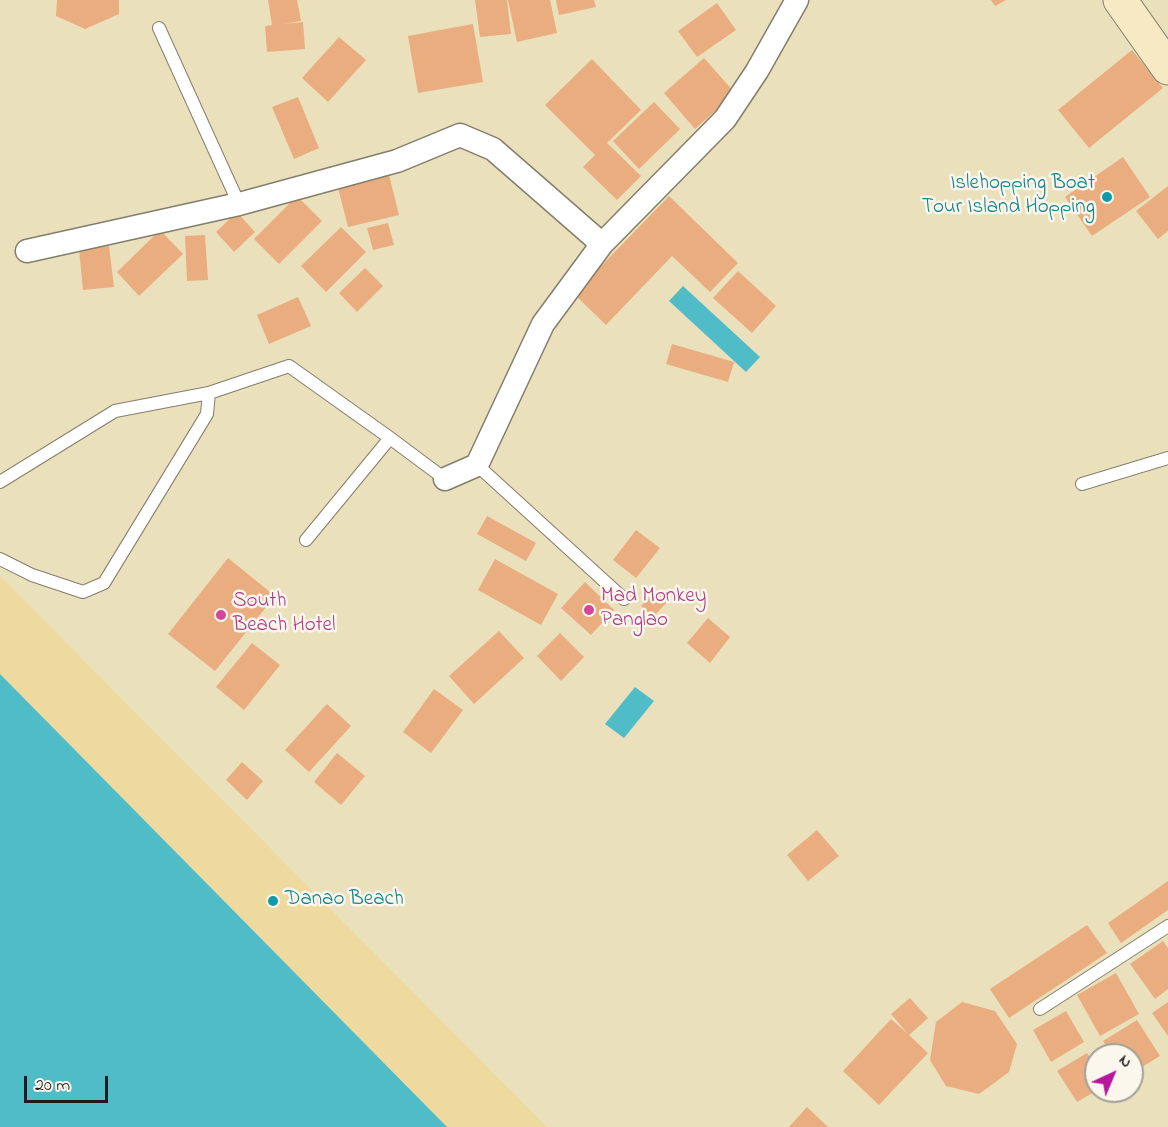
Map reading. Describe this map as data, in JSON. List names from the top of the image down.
{
  "places": [
    "Islehopping Boat Tour Island Hopping",
    "Mad Monkey Panglao",
    "South Beach Hotel",
    "Danao Beach"
  ],
  "scale_bar": "20 m",
  "north": "top right"
}
